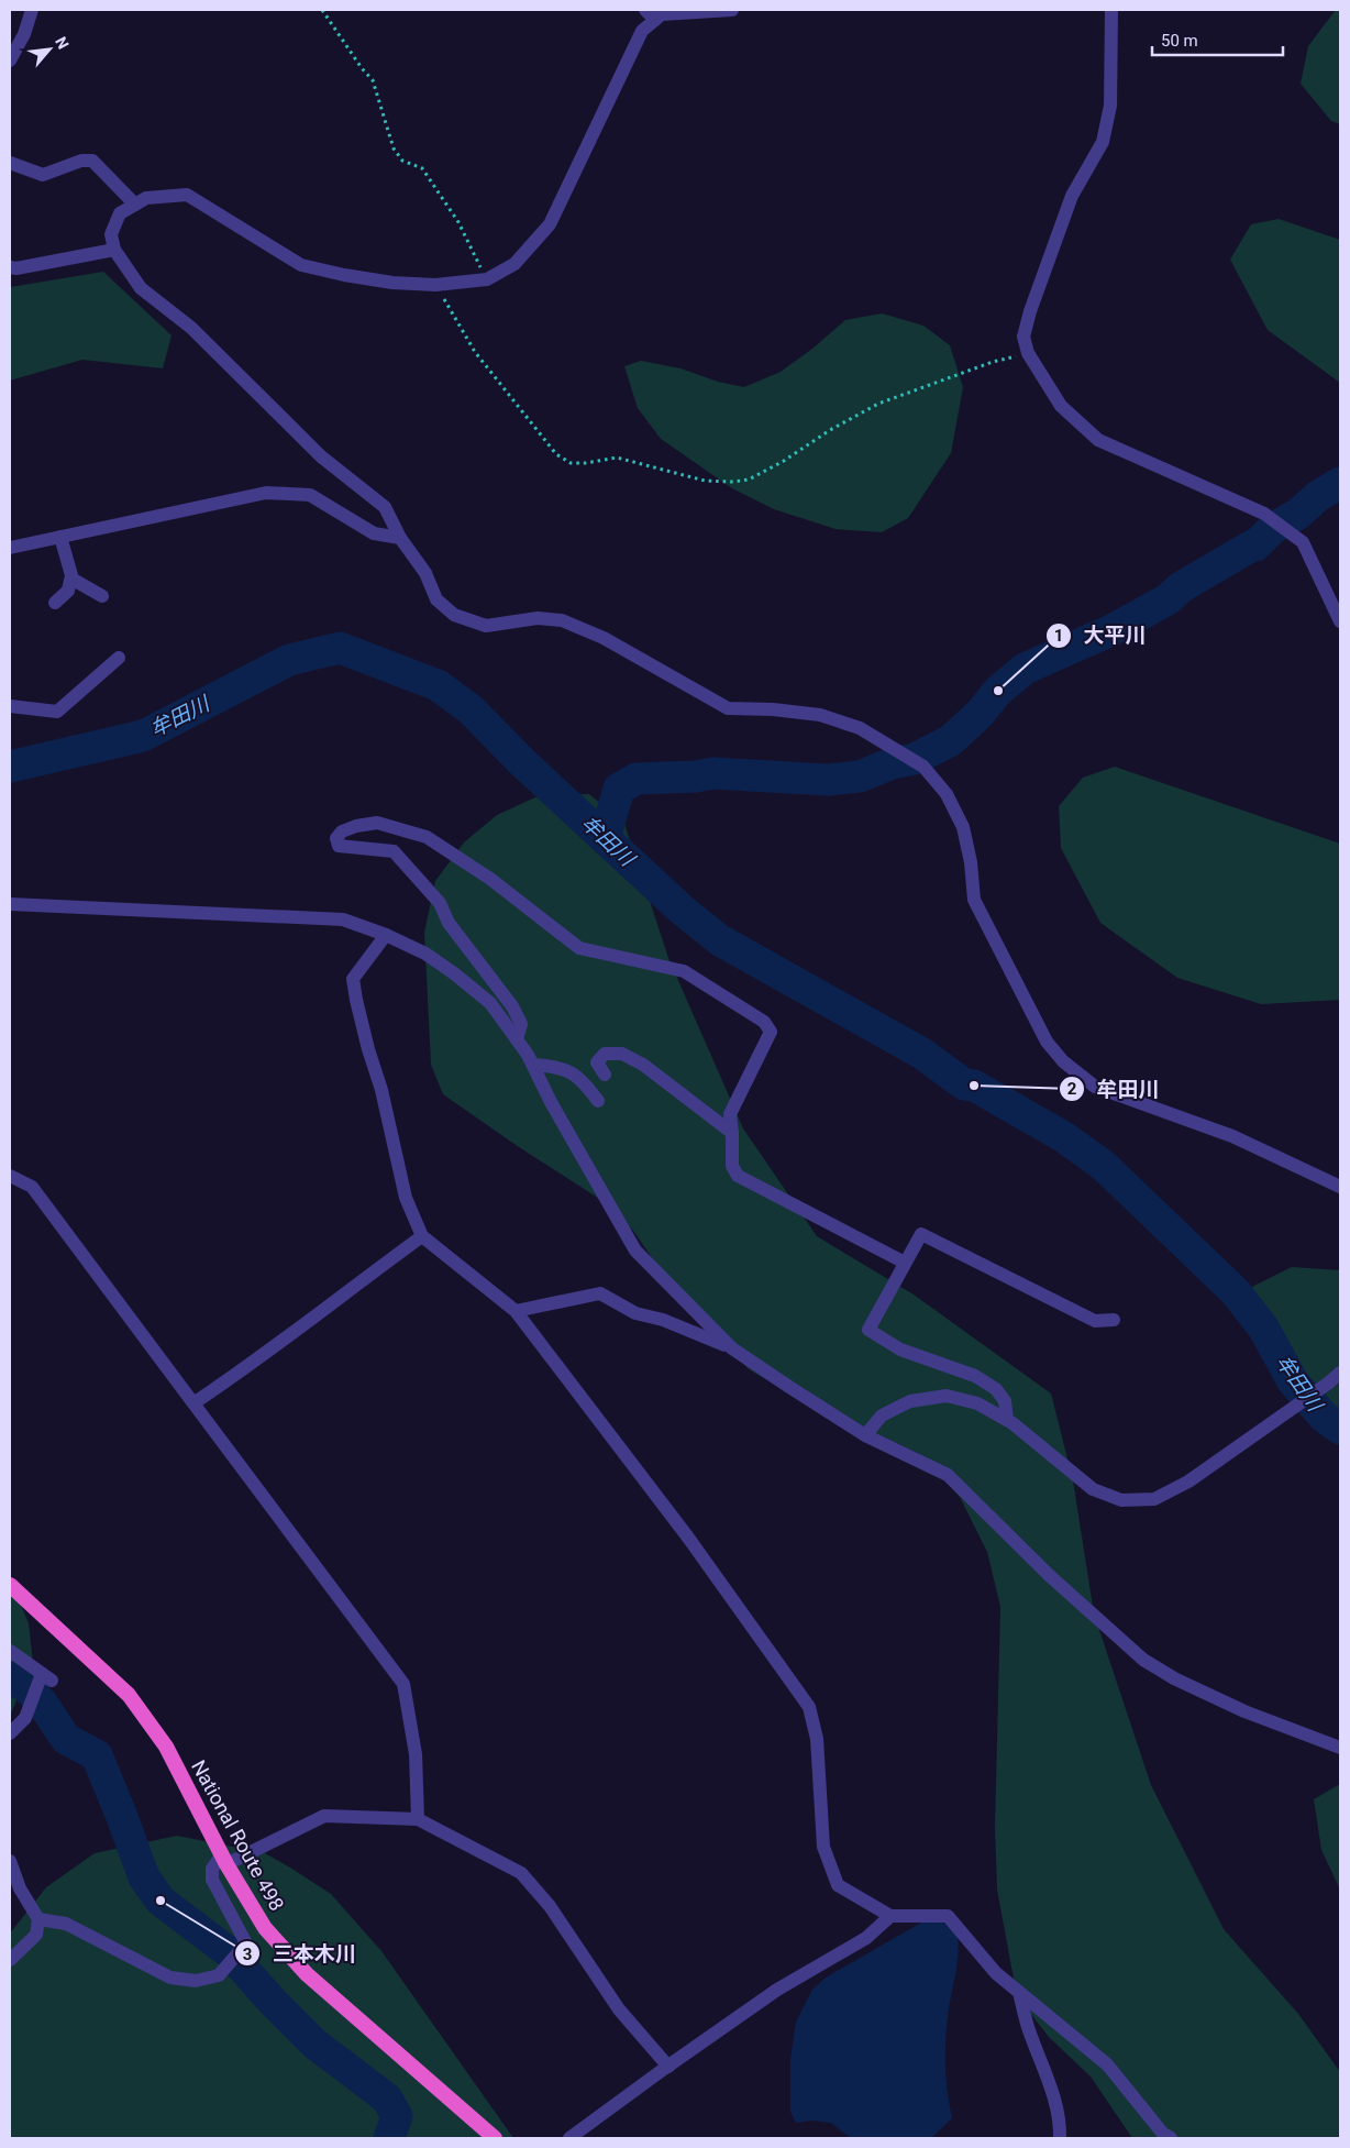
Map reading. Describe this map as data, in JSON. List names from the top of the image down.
{
  "streets": {
    "highway": ["National Route 498"]
  },
  "water": ["牟田川"],
  "places": ["大平川", "牟田川", "三本木川"],
  "scale_bar": "50 m",
  "north": "top right"
}
